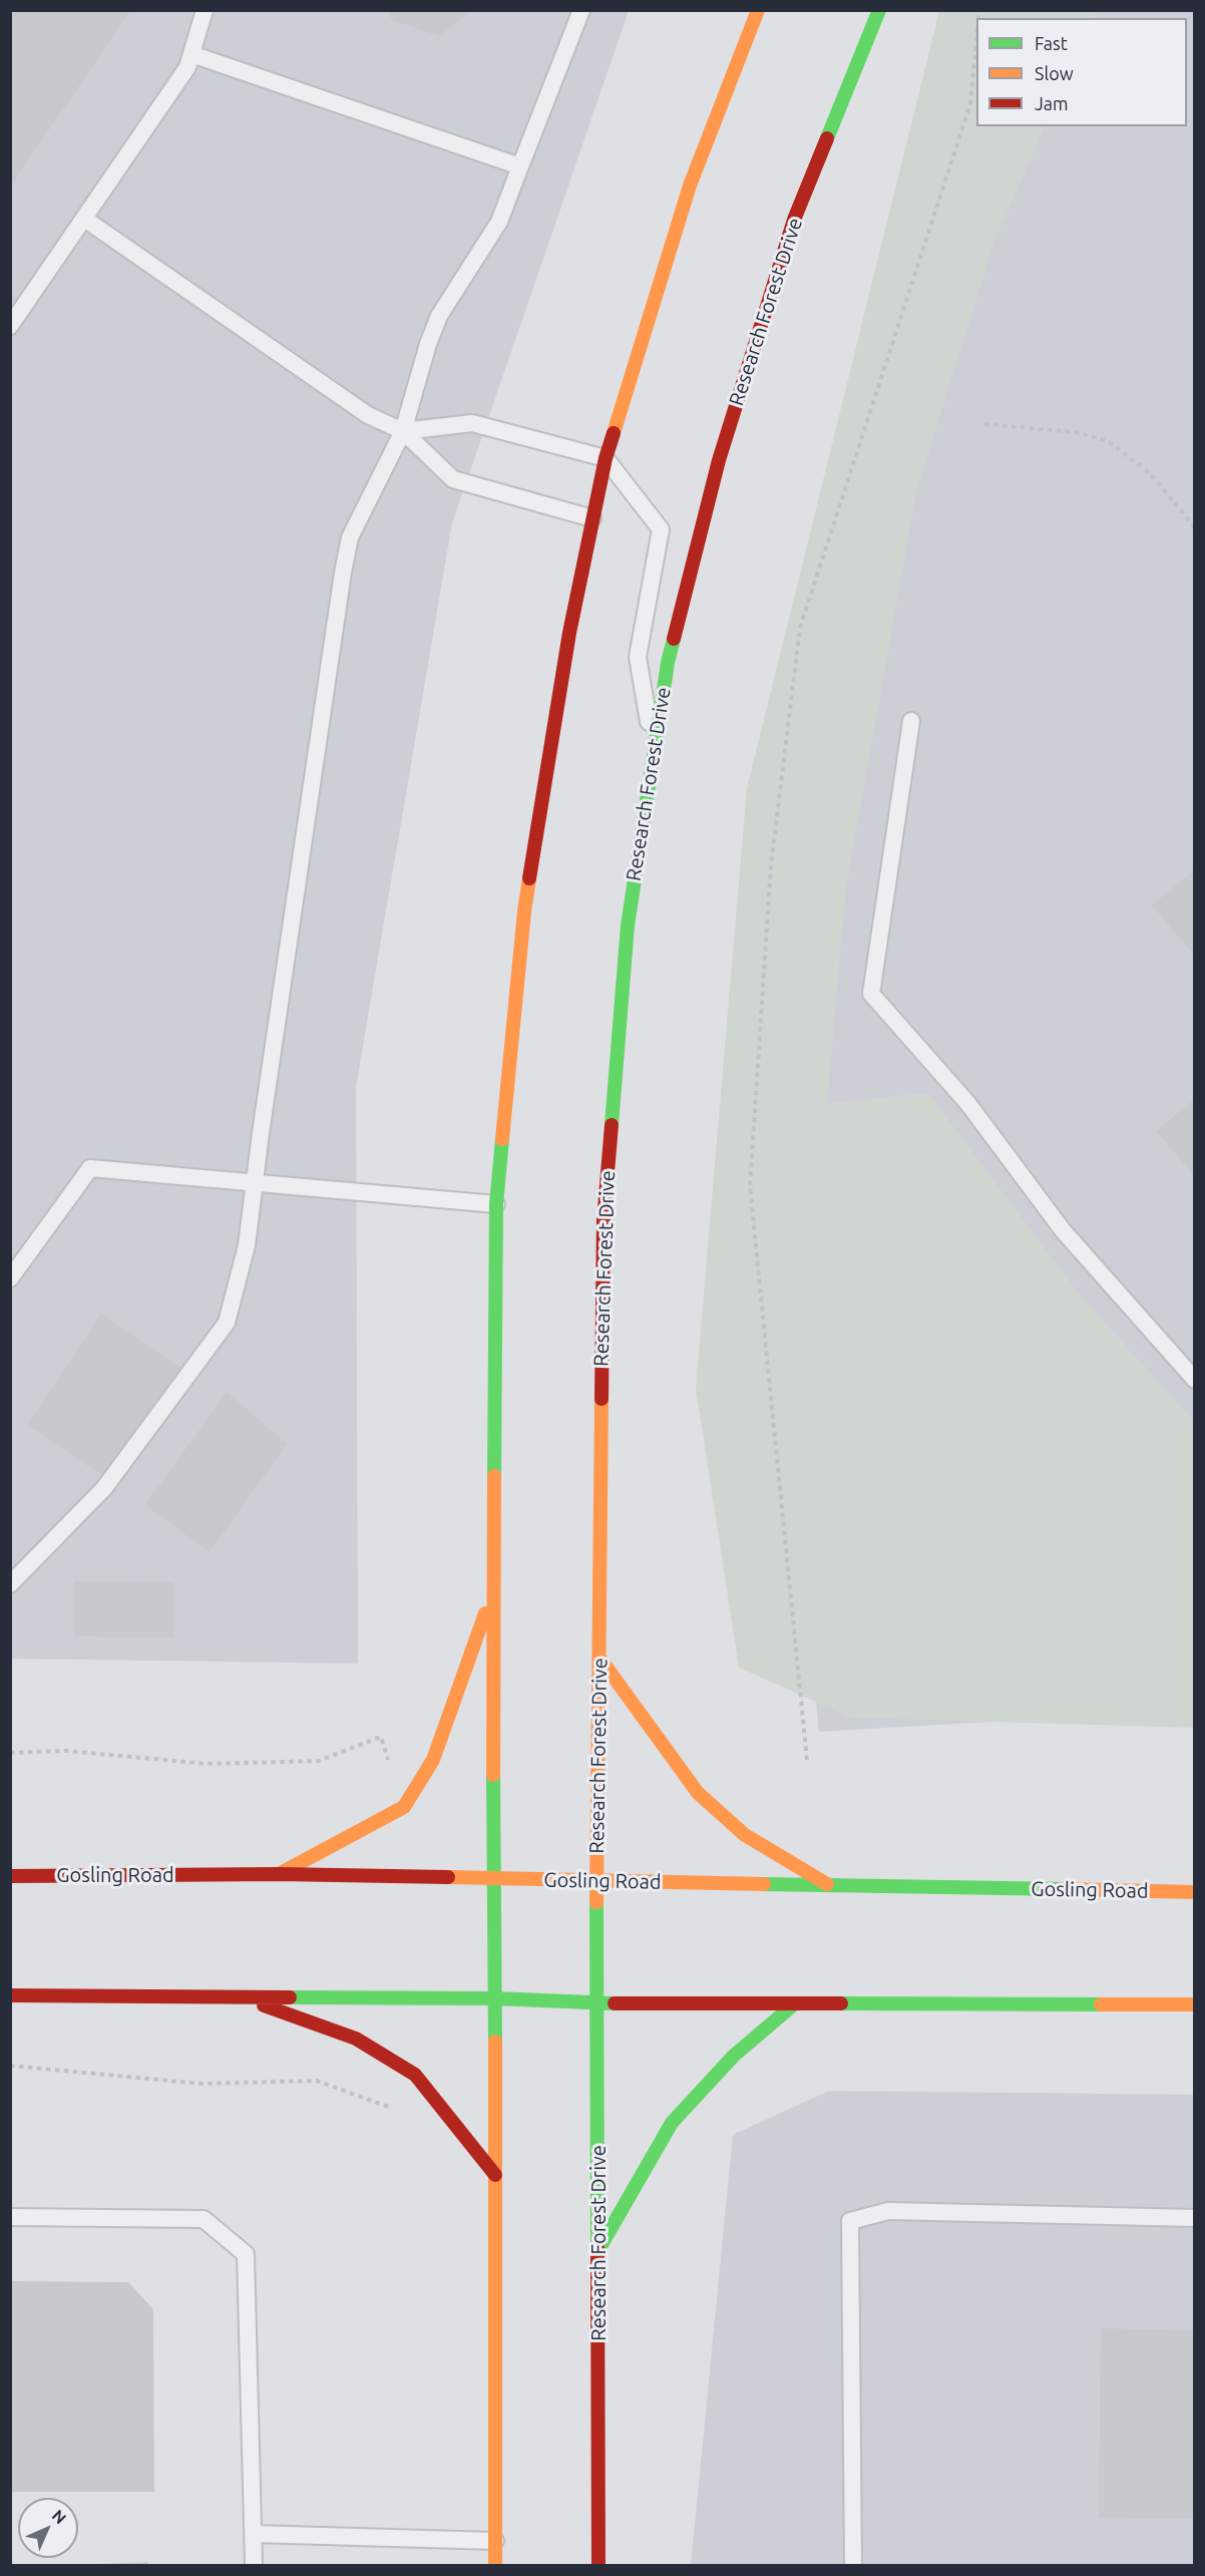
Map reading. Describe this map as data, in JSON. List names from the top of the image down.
{
  "streets": {
    "main road": ["Research Forest Drive", "Gosling Road"]
  },
  "crossings": [
    ["Research Forest Drive", "Gosling Road"]
  ],
  "legend": ["Fast", "Slow", "Jam"],
  "north": "top right"
}
